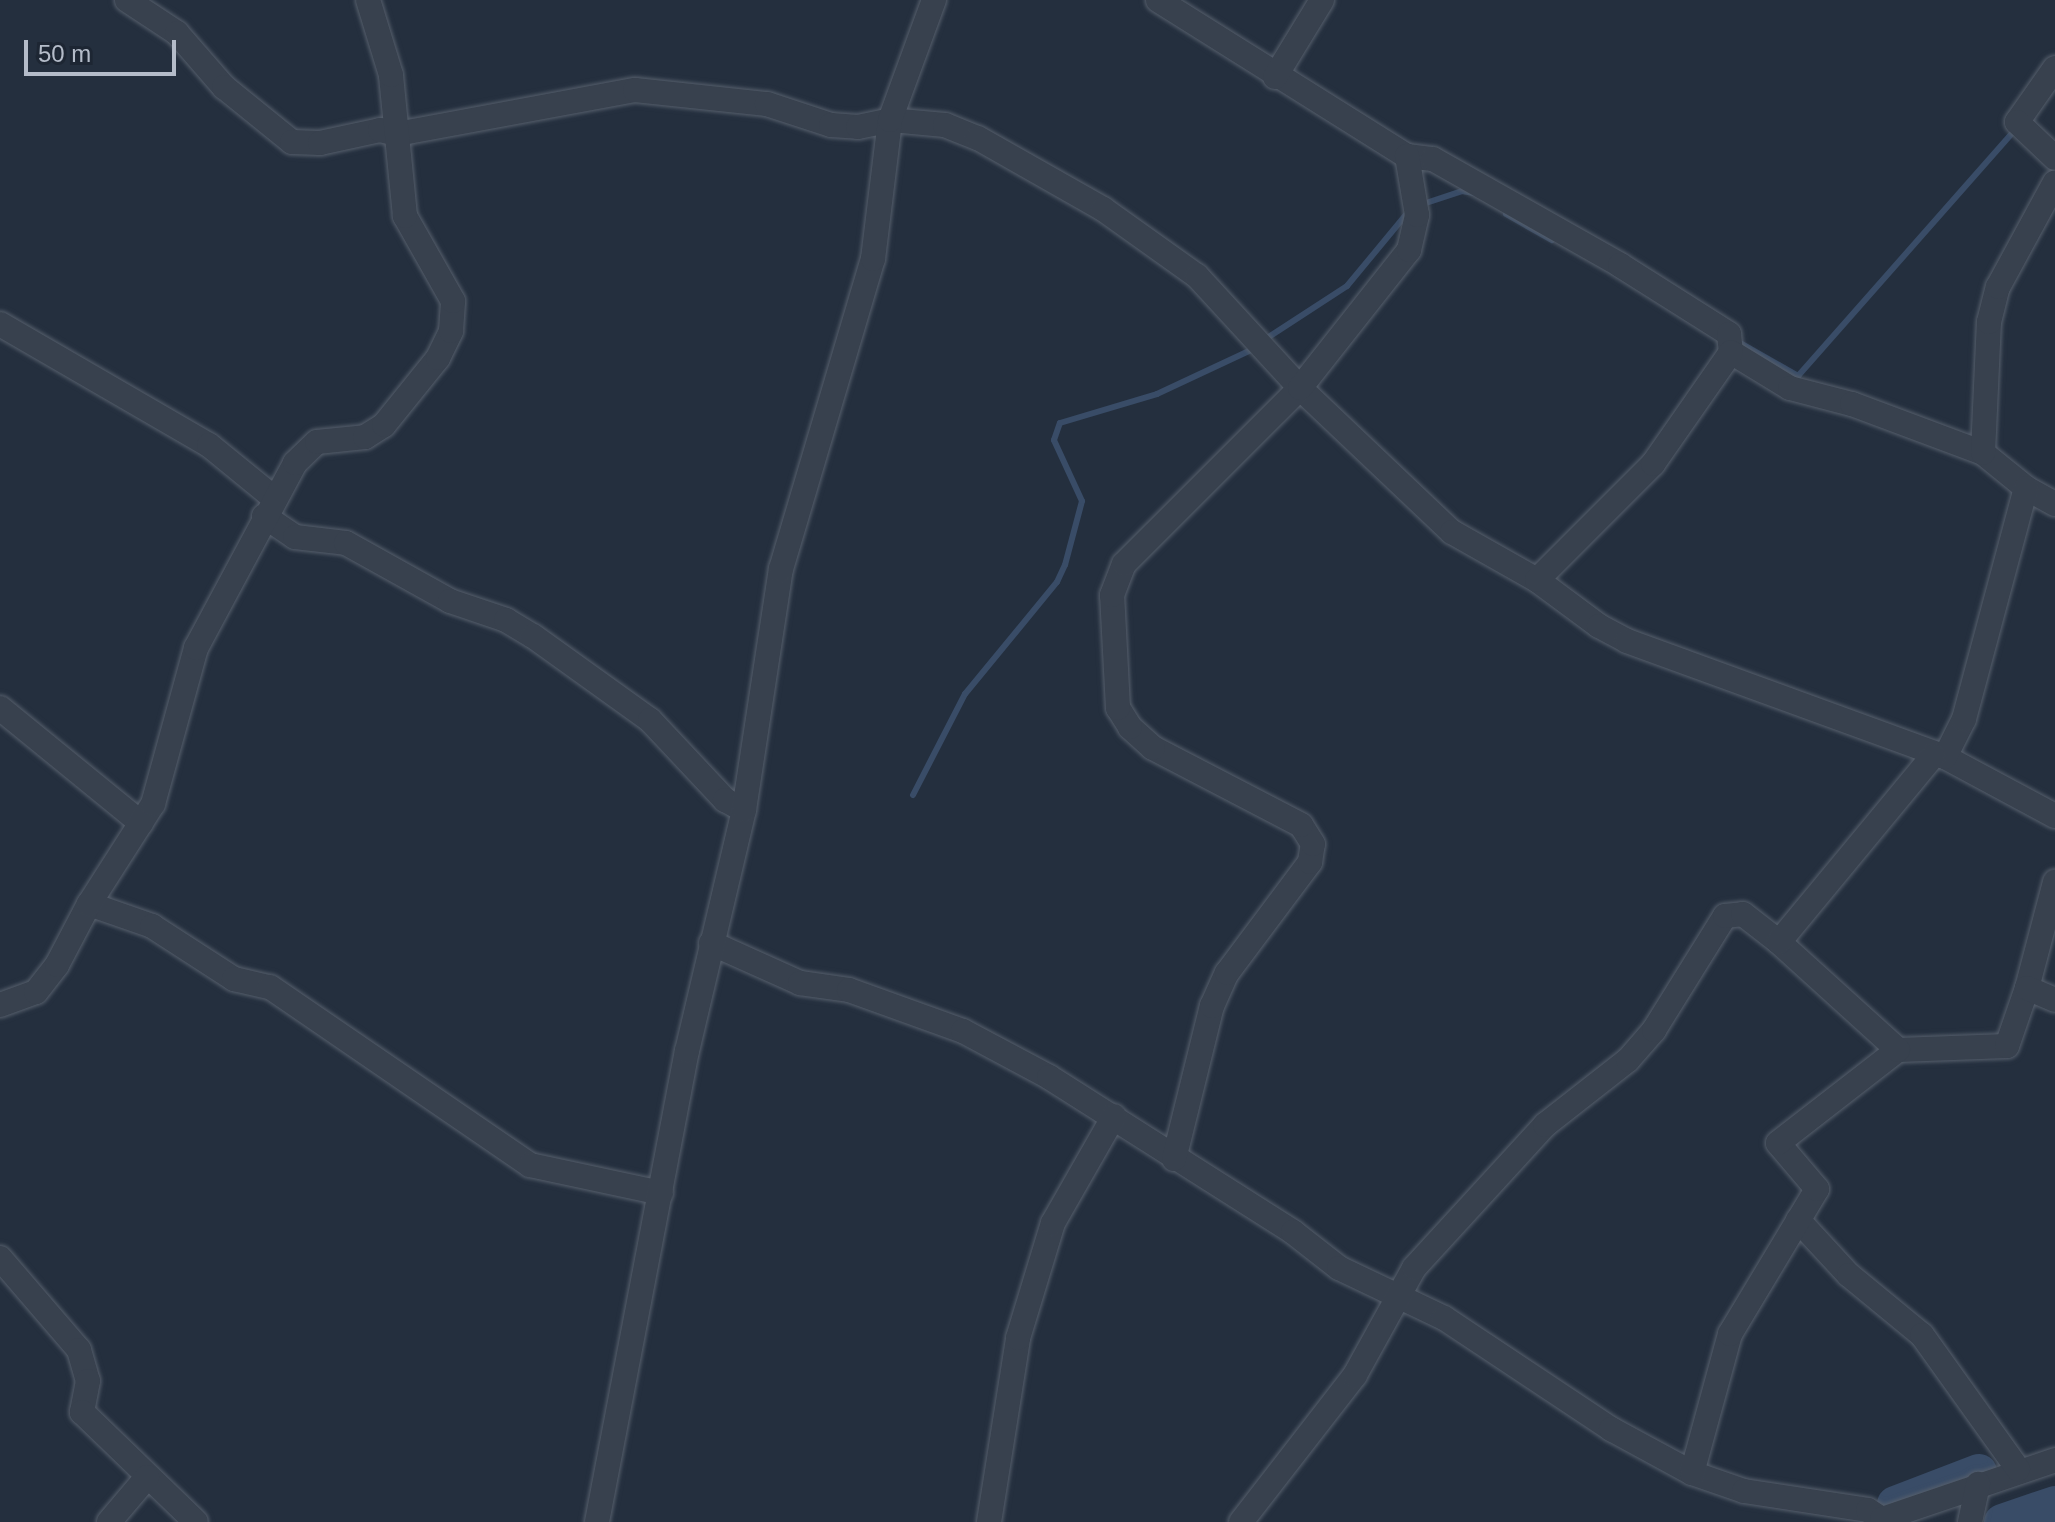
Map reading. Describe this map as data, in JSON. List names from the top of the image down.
{
  "scale_bar": "50 m"
}
